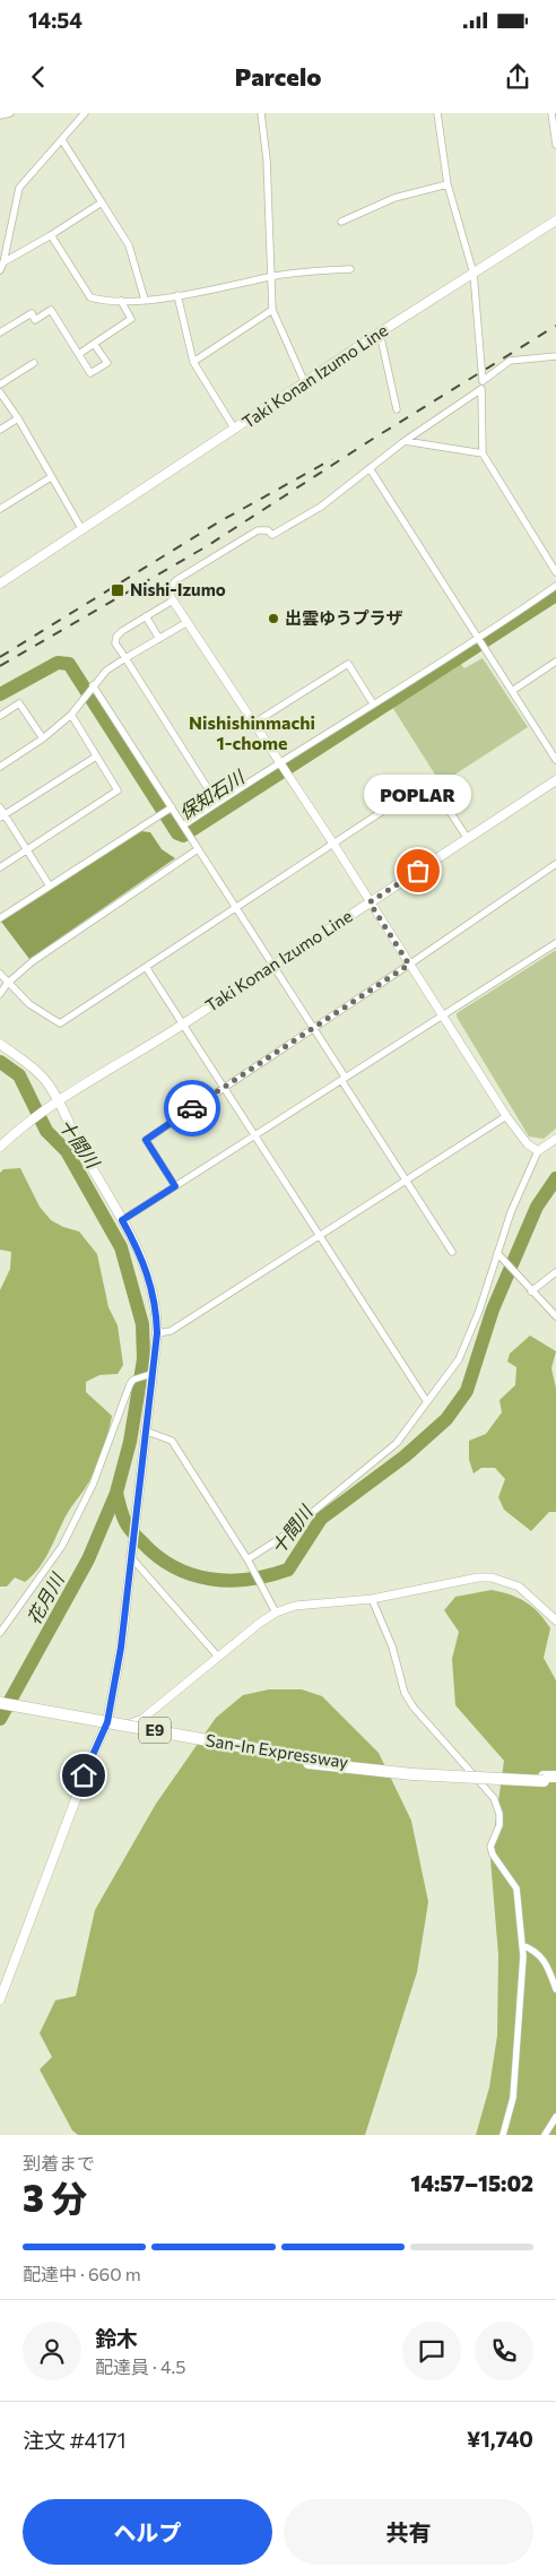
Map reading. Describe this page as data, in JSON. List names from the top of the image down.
{
  "streets": {
    "highway": ["E9", "San-In Expressway"],
    "main road": ["Taki Konan Izumo Line"]
  },
  "districts": ["Nishishinmachi 1-chome"],
  "water": ["保知石川", "十間川", "花月川"],
  "places": {
    "transit": ["Nishi-Izumo"],
    "other": ["出雲ゆうプラザ", "POPLAR"]
  },
  "page": {
    "status": "14:54",
    "header": "Parcelo",
    "bubble": "POPLAR",
    "heading": ["3 分", "到着まで", "14:57–15:02"],
    "panel": [
      "鈴木",
      "配達員 · 4.5",
      "注文 #4171",
      "¥1,740"
    ],
    "bar": "配達中 · 660 m",
    "buttons": ["ヘルプ", "共有"]
  }
}
